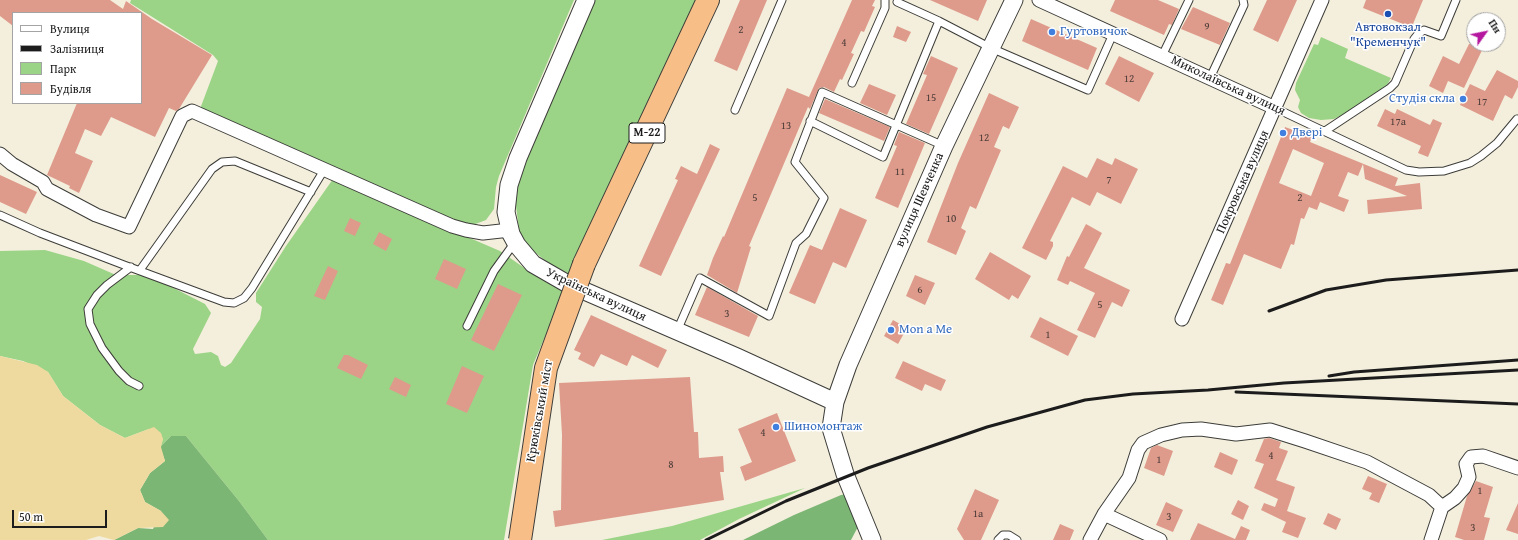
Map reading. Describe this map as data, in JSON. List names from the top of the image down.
{
  "streets": {
    "highway": ["М-22", "Крюківський міст"],
    "street": [
      "Миколаївська вулиця",
      "Покровська вулиця",
      "вулиця Шевченка",
      "Українська вулиця"
    ]
  },
  "crossings": [
    ["Миколаївська вулиця", "Покровська вулиця"],
    ["вулиця Шевченка", "Українська вулиця"]
  ],
  "places": [
    "Автовокзал \"Кременчук\"",
    "Гуртовичок",
    "Студія скла",
    "Двері",
    "Mon a Me",
    "Шиномонтаж"
  ],
  "house_numbers": [
    "9",
    "2",
    "4",
    "12",
    "15",
    "17",
    "17а",
    "13",
    "12",
    "11",
    "7",
    "5",
    "2",
    "10",
    "6",
    "5",
    "3",
    "1",
    "4",
    "4",
    "1",
    "8",
    "1",
    "1а",
    "3",
    "3"
  ],
  "legend": [
    "Вулиця",
    "Залізниця",
    "Парк",
    "Будівля"
  ],
  "scale_bar": "50 m",
  "north": "top right"
}
